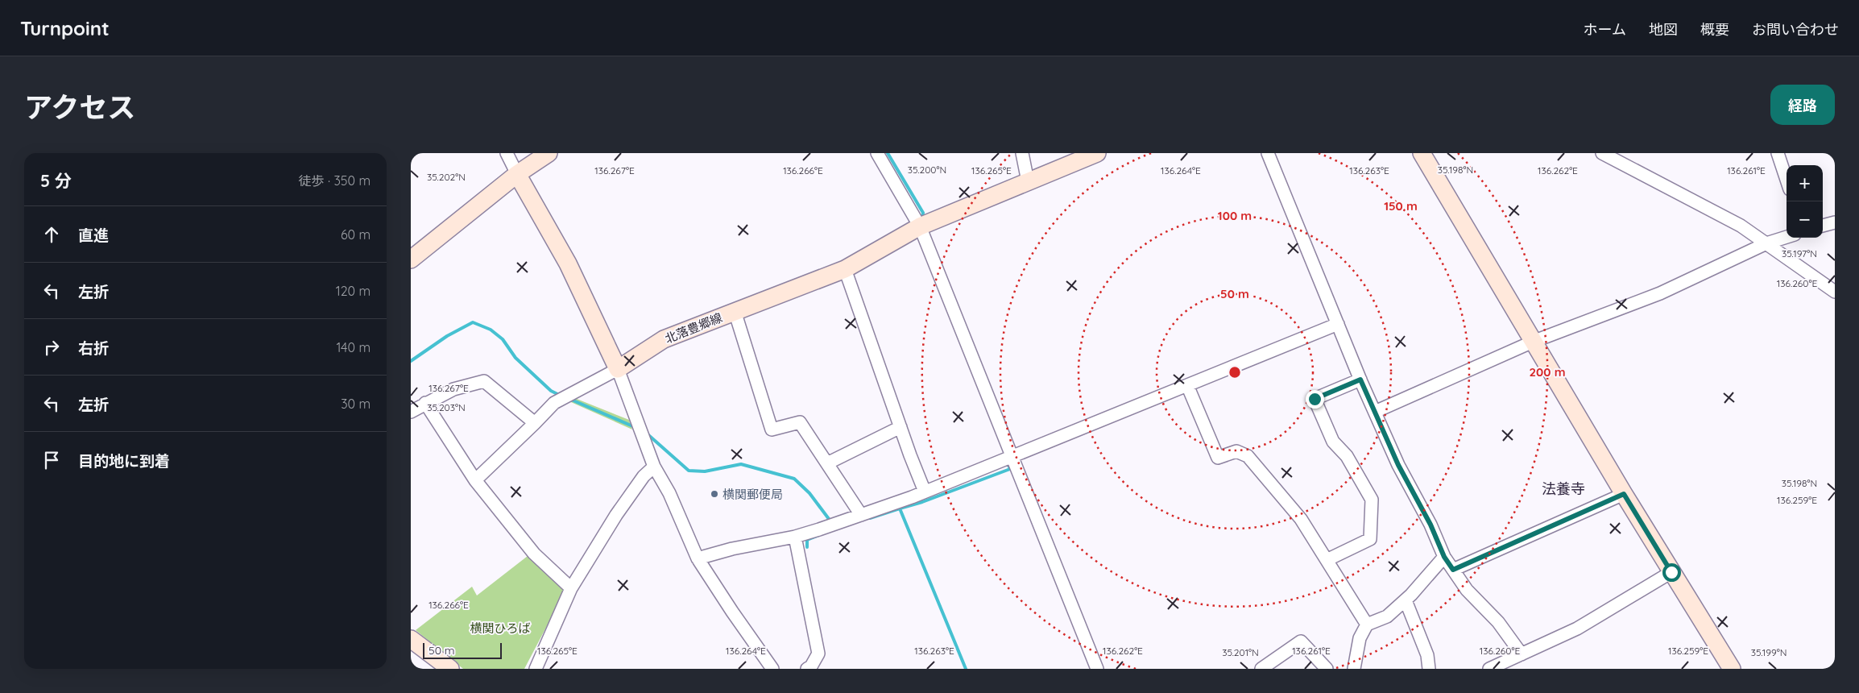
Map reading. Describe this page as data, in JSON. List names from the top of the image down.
{
  "streets": {
    "main road": ["北落豊郷線"]
  },
  "districts": ["法養寺"],
  "parks": ["横関ひろば"],
  "places": ["横関郵便局"],
  "scale_bar": "50 m",
  "page": {
    "header": "Turnpoint",
    "nav": [
      "ホーム",
      "地図",
      "概要",
      "お問い合わせ"
    ],
    "title": "アクセス",
    "buttons": "経路",
    "heading": ["5 分", "徒歩 · 350 m"],
    "map_buttons": ["+", "−"],
    "list": [
      ["直進", "60 m"],
      ["左折", "120 m"],
      ["右折", "140 m"],
      ["左折", "30 m"],
      "目的地に到着"
    ],
    "scale": "50 m"
  },
  "coordinates": [
    "35.200°N",
    "35.198°N",
    "136.267°E",
    "136.266°E",
    "136.265°E",
    "136.264°E",
    "136.263°E",
    "136.262°E",
    "136.261°E",
    "35.202°N",
    "35.197°N",
    "136.260°E",
    "35.203°N",
    "136.259°E",
    "35.201°N",
    "35.199°N"
  ],
  "rings": [
    "150 m",
    "100 m",
    "50 m",
    "200 m"
  ]
}
